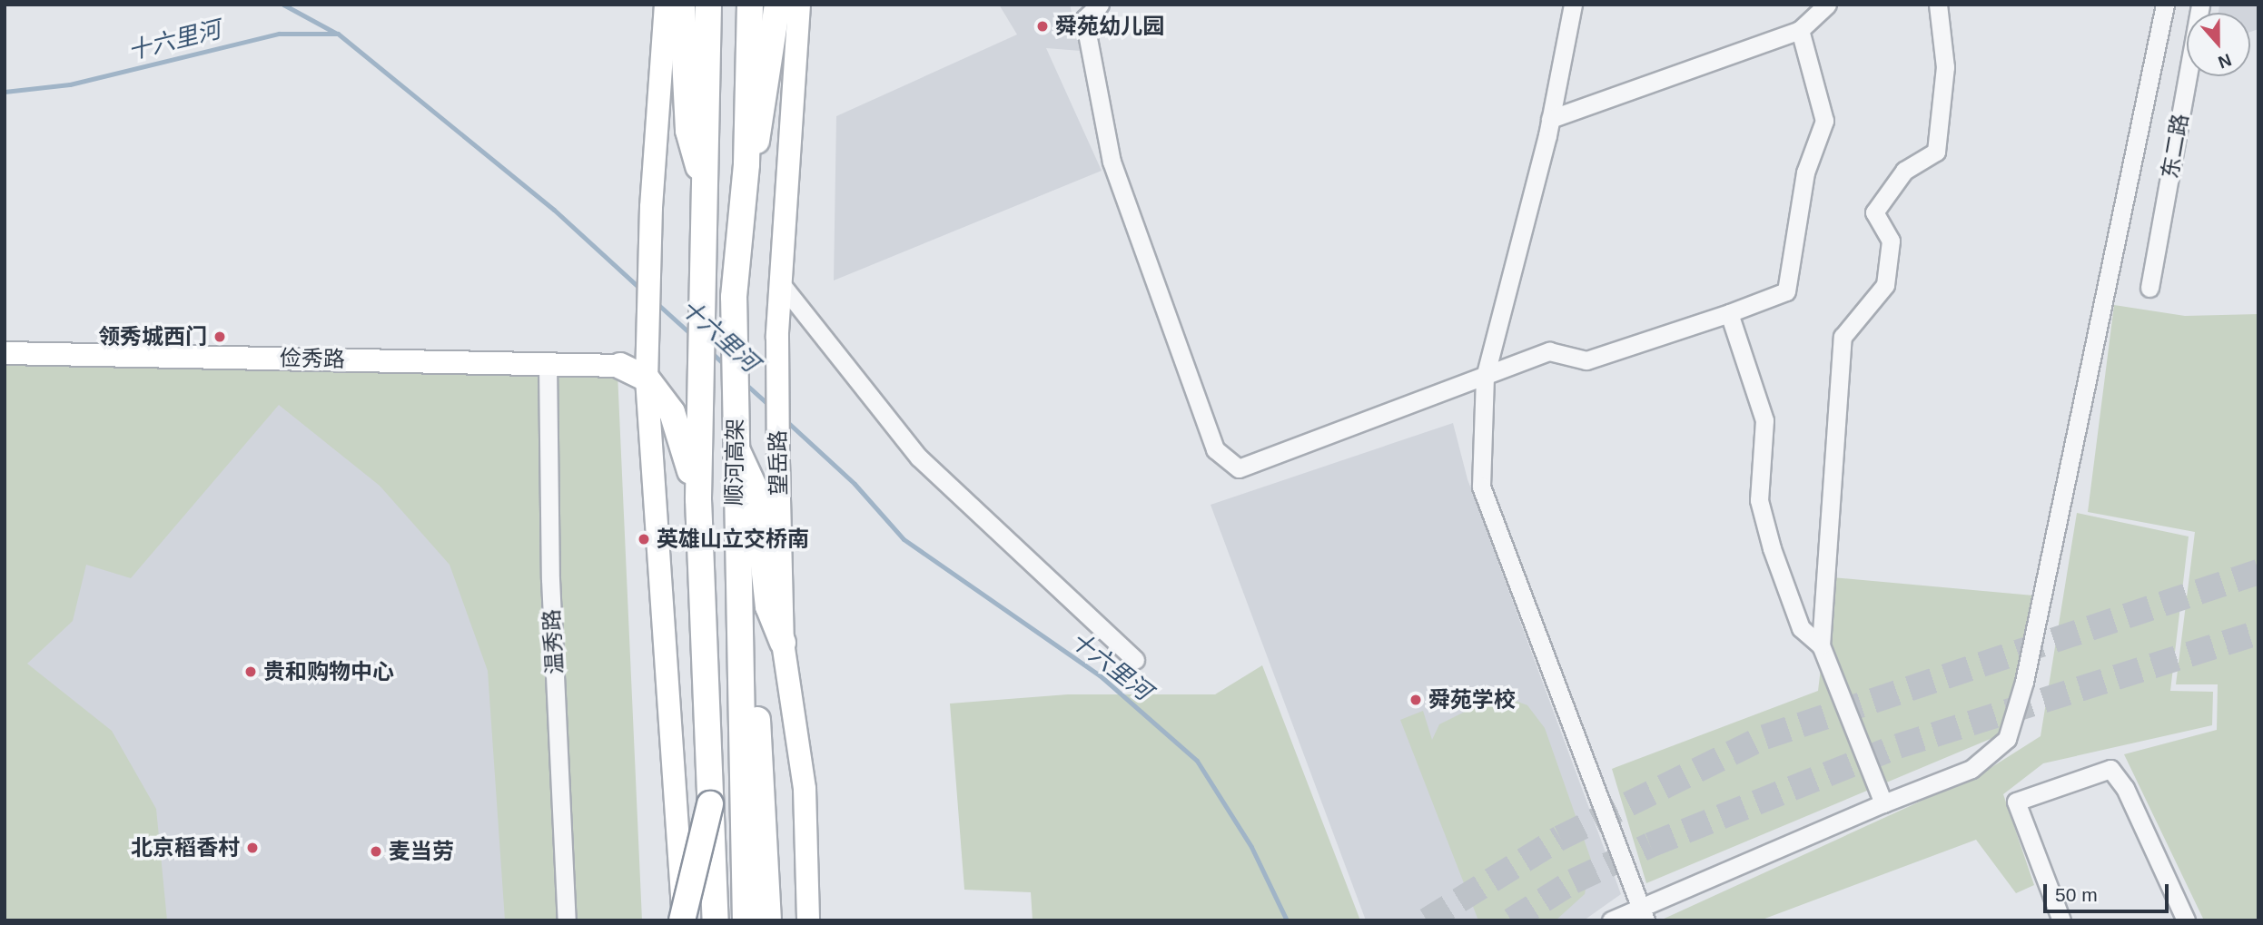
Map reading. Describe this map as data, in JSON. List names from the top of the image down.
{
  "streets": {
    "highway": ["顺河高架"],
    "main road": ["俭秀路", "望岳路"],
    "street": ["东二路", "温秀路"]
  },
  "crossings": [
    ["俭秀路", "温秀路"]
  ],
  "water": ["十六里河"],
  "places": [
    "舜苑幼儿园",
    "领秀城西门",
    "英雄山立交桥南",
    "贵和购物中心",
    "舜苑学校",
    "北京稻香村",
    "麦当劳"
  ],
  "scale_bar": "50 m",
  "north": "bottom"
}
